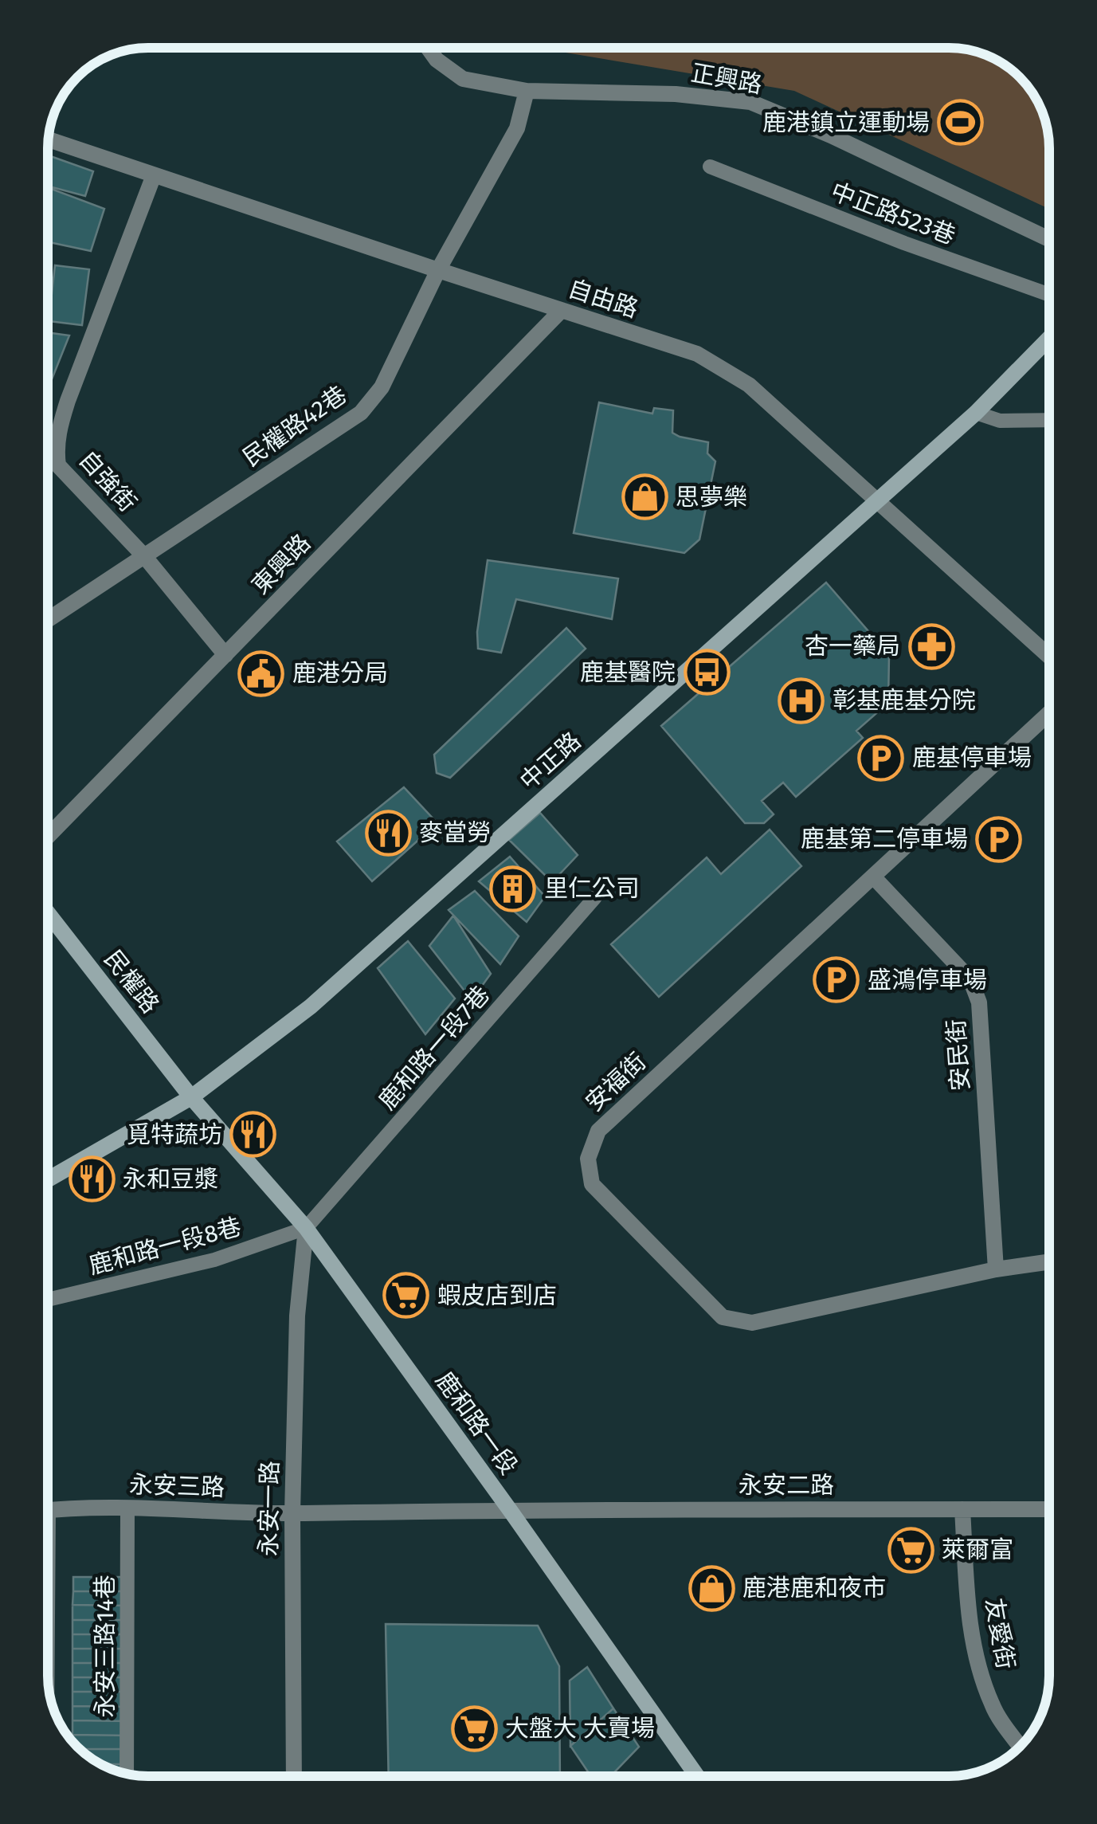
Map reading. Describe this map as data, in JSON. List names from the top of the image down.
{
  "streets": {
    "main road": ["中正路", "民權路", "鹿和路一段"],
    "street": [
      "正興路",
      "自由路",
      "民權路42巷",
      "自強街",
      "東興路",
      "安民街",
      "安福街",
      "永安二路",
      "永安三路",
      "永安一路",
      "友愛街"
    ],
    "lane": [
      "中正路523巷",
      "鹿和路一段7巷",
      "鹿和路一段8巷",
      "永安三路14巷"
    ]
  },
  "crossings": [
    ["正興路", "民權路42巷"],
    ["自由路", "民權路42巷"],
    ["自由路", "自強街"],
    ["自由路", "東興路"],
    ["自由路", "中正路"],
    ["民權路42巷", "自強街"],
    ["自強街", "東興路"],
    ["中正路", "民權路"],
    ["中正路", "鹿和路一段"],
    ["民權路", "鹿和路一段"],
    ["鹿和路一段7巷", "鹿和路一段8巷"],
    ["鹿和路一段7巷", "鹿和路一段"],
    ["鹿和路一段7巷", "永安一路"],
    ["安民街", "安福街"],
    ["鹿和路一段8巷", "鹿和路一段"],
    ["鹿和路一段8巷", "永安一路"],
    ["鹿和路一段", "永安二路"],
    ["鹿和路一段", "永安三路"],
    ["鹿和路一段", "永安一路"],
    ["永安二路", "永安三路"],
    ["永安二路", "友愛街"],
    ["永安三路", "永安一路"],
    ["永安三路", "永安三路14巷"]
  ],
  "places": {
    "sports": ["鹿港鎮立運動場"],
    "shop": ["思夢樂", "鹿港鹿和夜市"],
    "pharmacy": ["杏一藥局"],
    "bus stop": ["鹿基醫院"],
    "public building": ["鹿港分局"],
    "hospital": ["彰基鹿基分院"],
    "parking": ["鹿基停車場", "鹿基第二停車場", "盛鴻停車場"],
    "restaurant": ["麥當勞", "覓特蔬坊", "永和豆漿"],
    "building": ["里仁公司"],
    "supermarket": ["蝦皮店到店", "萊爾富", "大盤大 大賣場"]
  }
}
